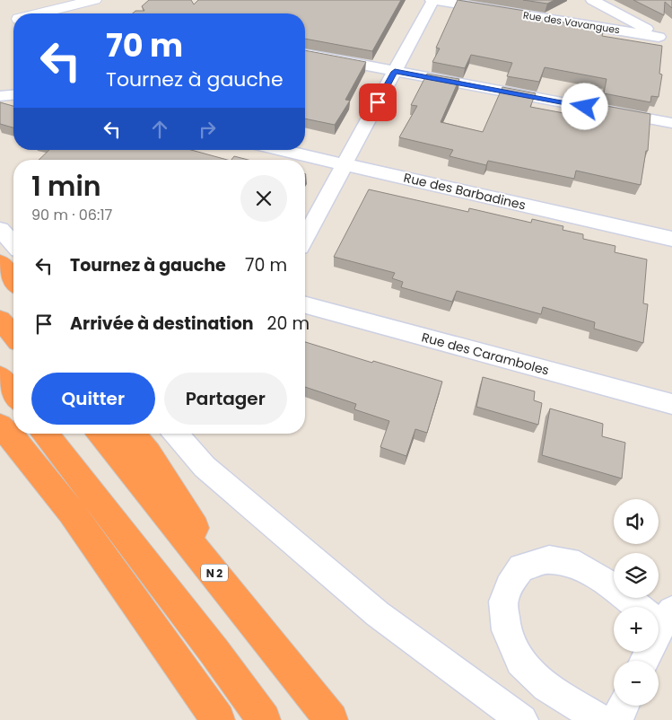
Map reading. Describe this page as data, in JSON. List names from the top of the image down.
{
  "streets": {
    "highway": ["N 2"],
    "street": ["Rue des Vavangues", "Rue des Barbadines", "Rue des Caramboles"]
  },
  "page": {
    "turn": ["70 m", "Tournez à gauche"],
    "heading": ["1 min", "90 m · 06:17"],
    "list": [
      {
        "name": "Tournez à gauche",
        "value": "70 m"
      },
      {
        "name": "Arrivée à destination",
        "value": "20 m"
      }
    ],
    "buttons": ["Quitter", "Partager"],
    "map_buttons": ["+", "−"]
  }
}
